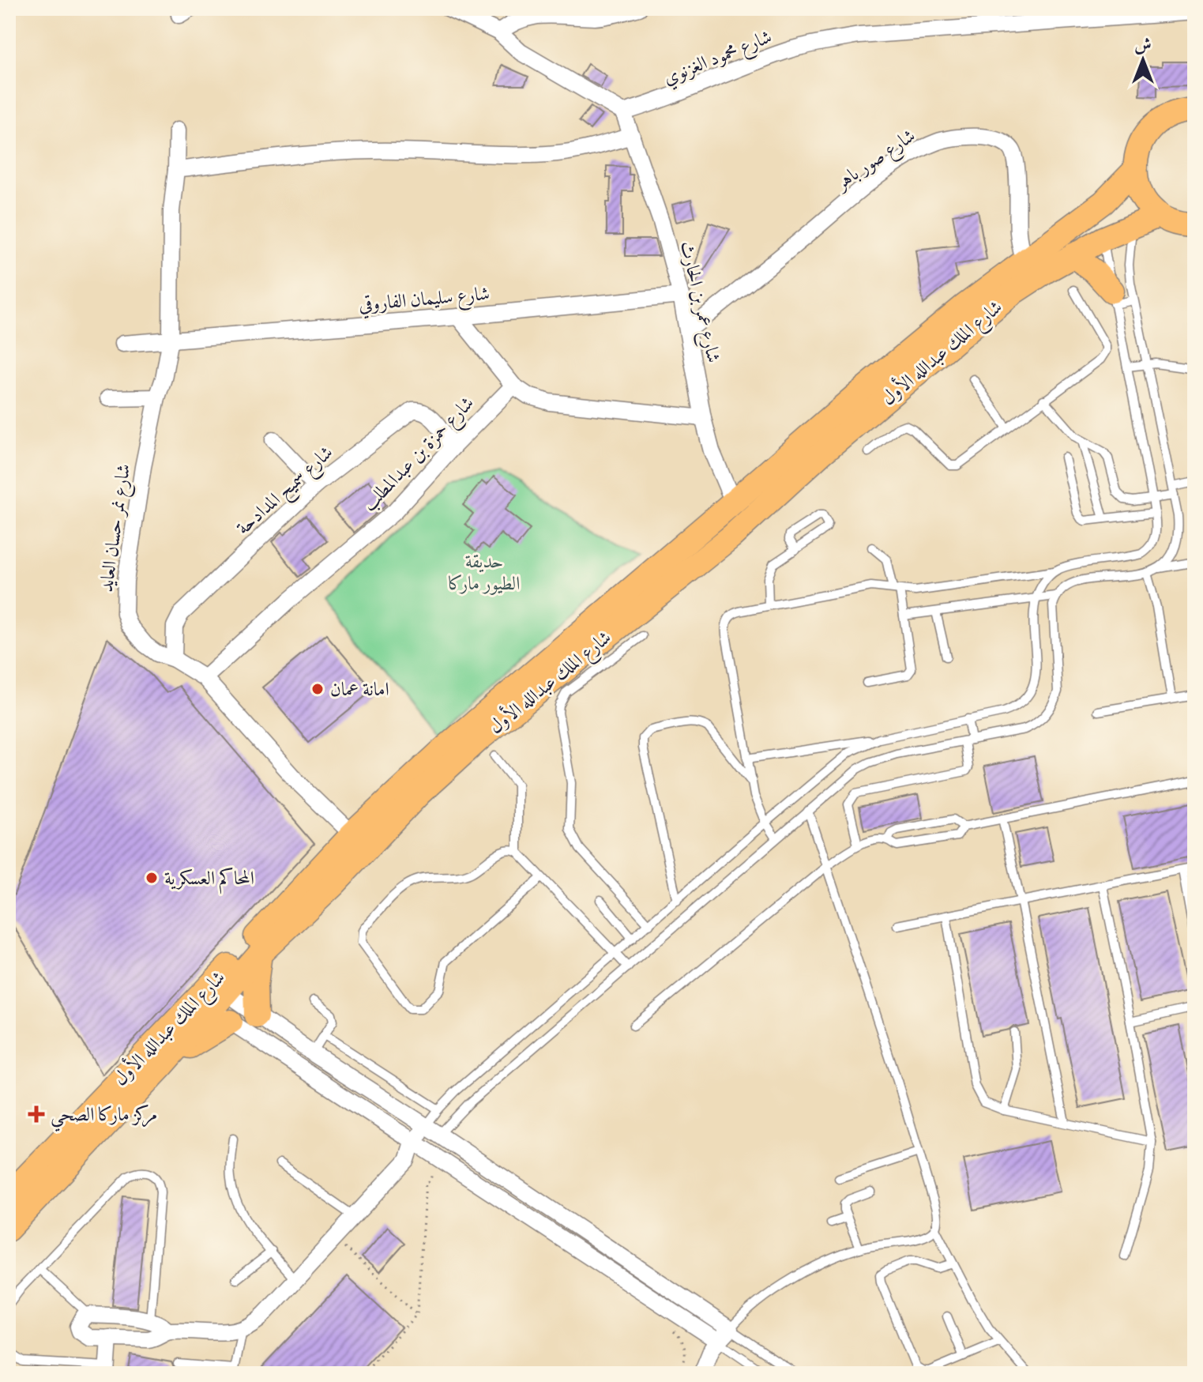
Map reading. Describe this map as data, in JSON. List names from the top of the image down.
{
  "streets": {
    "main road": ["شارع الملك عبدالله الأول"],
    "street": [
      "شارع محمود الغزنوي",
      "شارع صور باهر",
      "شارع سليمان الفاروقي",
      "شارع عمر بن الحارث",
      "شارع حمزة بن عبدالمطلب",
      "شارع سميح المدادحة",
      "شارع نمر حسان العايد"
    ]
  },
  "crossings": [
    ["شارع محمود الغزنوي", "شارع عمر بن الحارث"],
    ["شارع صور باهر", "شارع عمر بن الحارث"],
    ["شارع صور باهر", "شارع الملك عبدالله الأول"],
    ["شارع سليمان الفاروقي", "شارع عمر بن الحارث"],
    ["شارع سليمان الفاروقي", "شارع نمر حسان العايد"],
    ["شارع عمر بن الحارث", "شارع الملك عبدالله الأول"],
    ["شارع الملك عبدالله الأول", "شارع نمر حسان العايد"],
    ["شارع حمزة بن عبدالمطلب", "شارع سميح المدادحة"],
    ["شارع حمزة بن عبدالمطلب", "شارع نمر حسان العايد"],
    ["شارع سميح المدادحة", "شارع نمر حسان العايد"]
  ],
  "parks": ["حديقة الطيور ماركا"],
  "places": {
    "other": ["امانة عمان", "المحاكم العسكرية"],
    "health": ["مركز ماركا الصحي"]
  },
  "north": "top"
}
